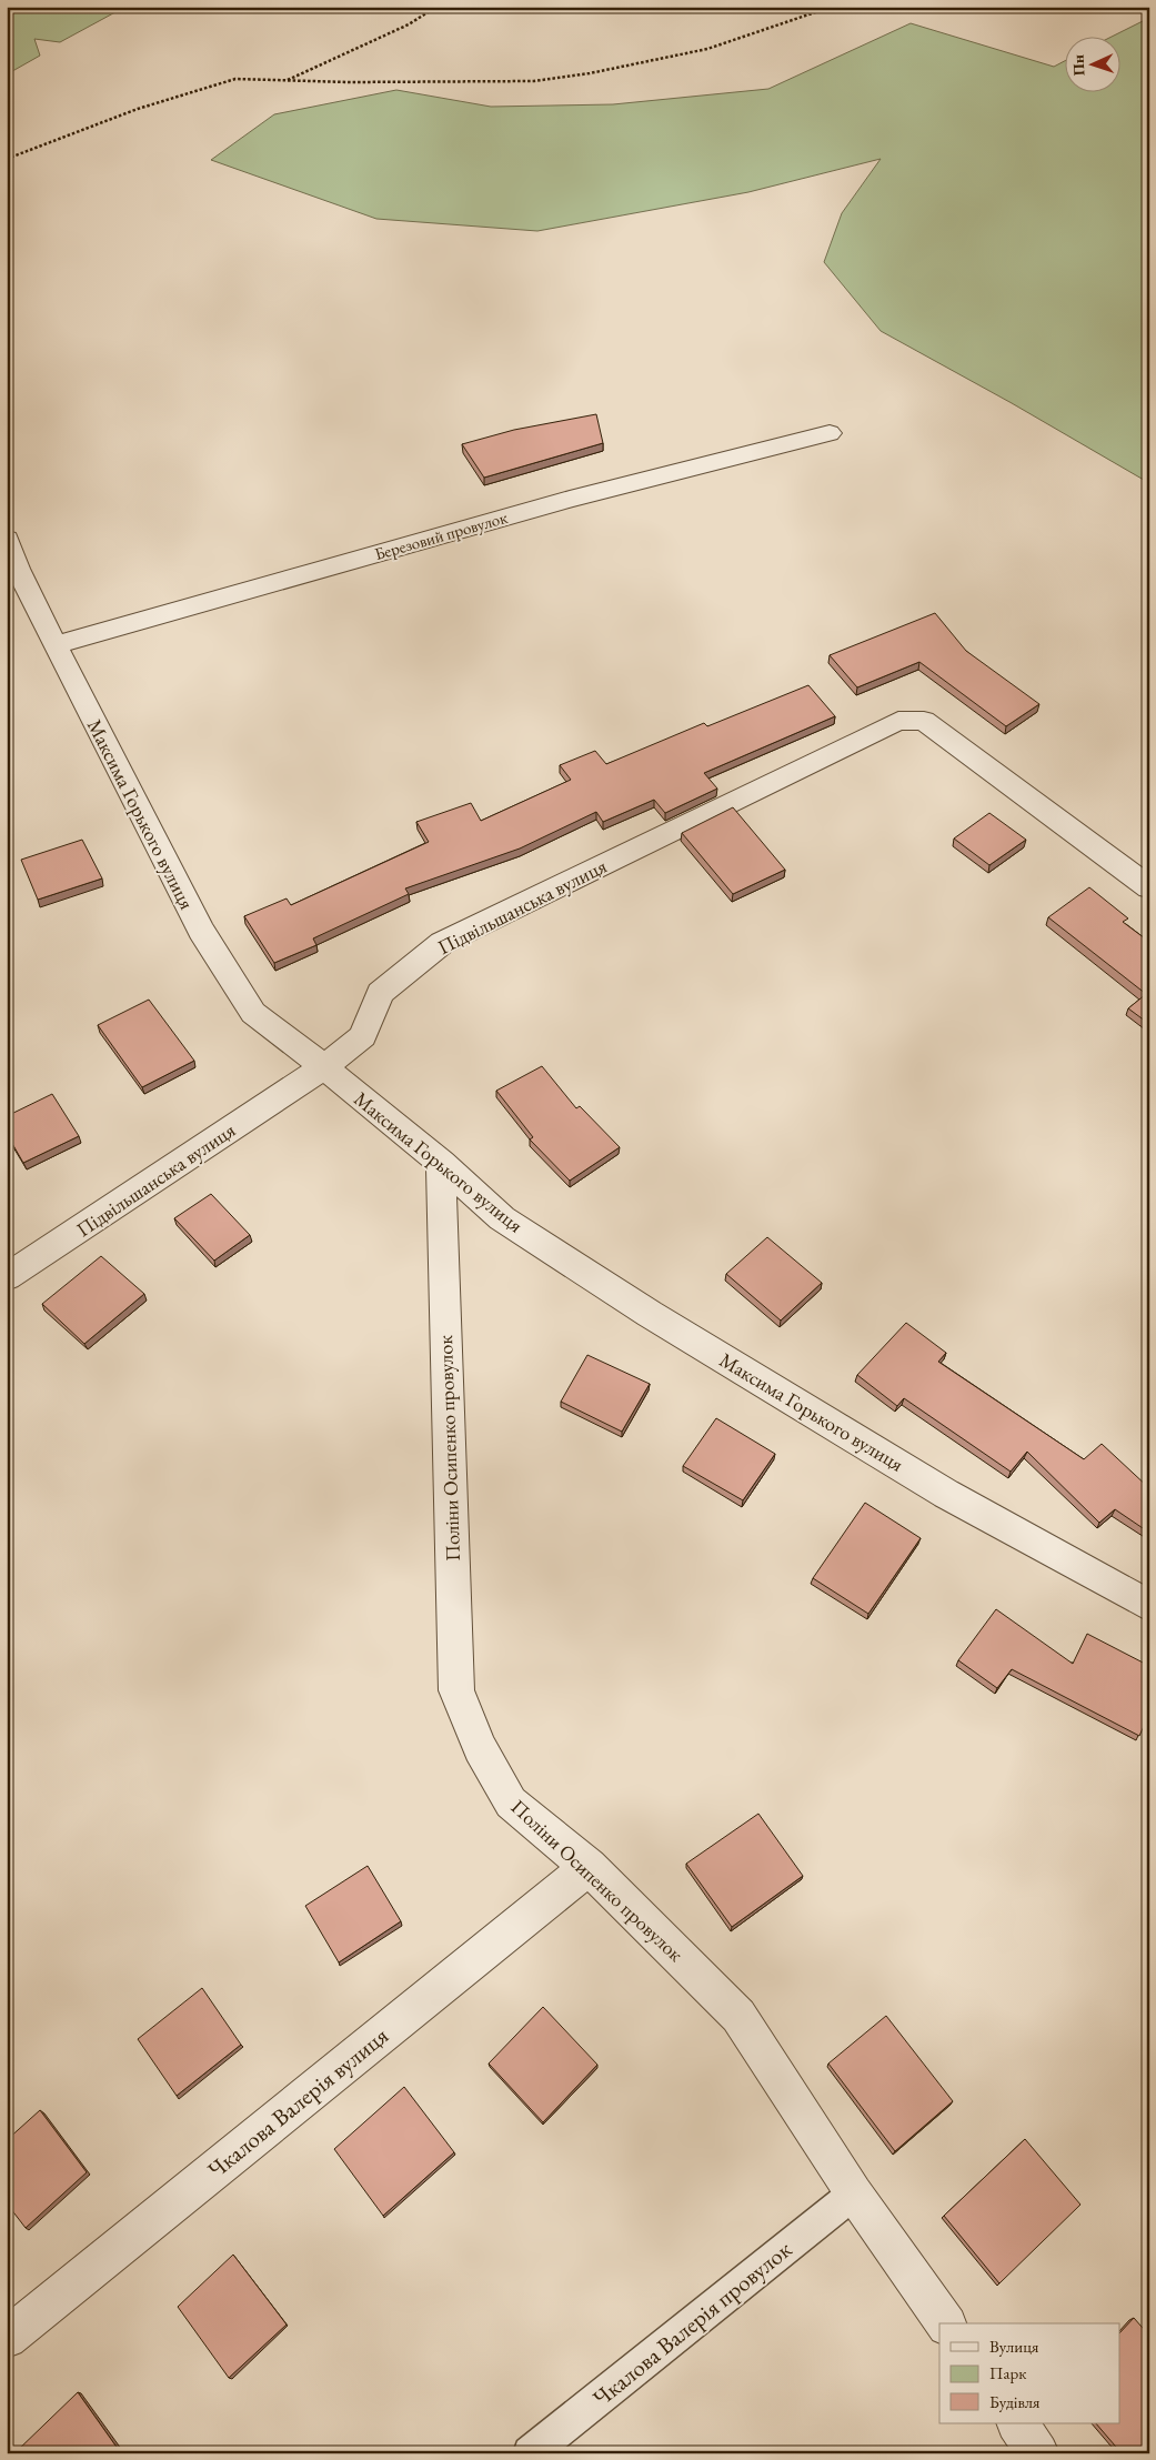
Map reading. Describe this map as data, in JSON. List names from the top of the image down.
{
  "streets": {
    "street": [
      "Березовий провулок",
      "Максима Горького вулиця",
      "Підвільшанська вулиця",
      "Поліни Осипенко провулок",
      "Чкалова Валерія вулиця"
    ],
    "lane": ["Чкалова Валерія провулок"]
  },
  "crossings": [
    ["Березовий провулок", "Максима Горького вулиця"],
    ["Максима Горького вулиця", "Підвільшанська вулиця"],
    ["Максима Горького вулиця", "Поліни Осипенко провулок"],
    ["Поліни Осипенко провулок", "Чкалова Валерія вулиця"],
    ["Поліни Осипенко провулок", "Чкалова Валерія провулок"]
  ],
  "legend": ["Вулиця", "Парк", "Будівля"],
  "north": "left"
}
